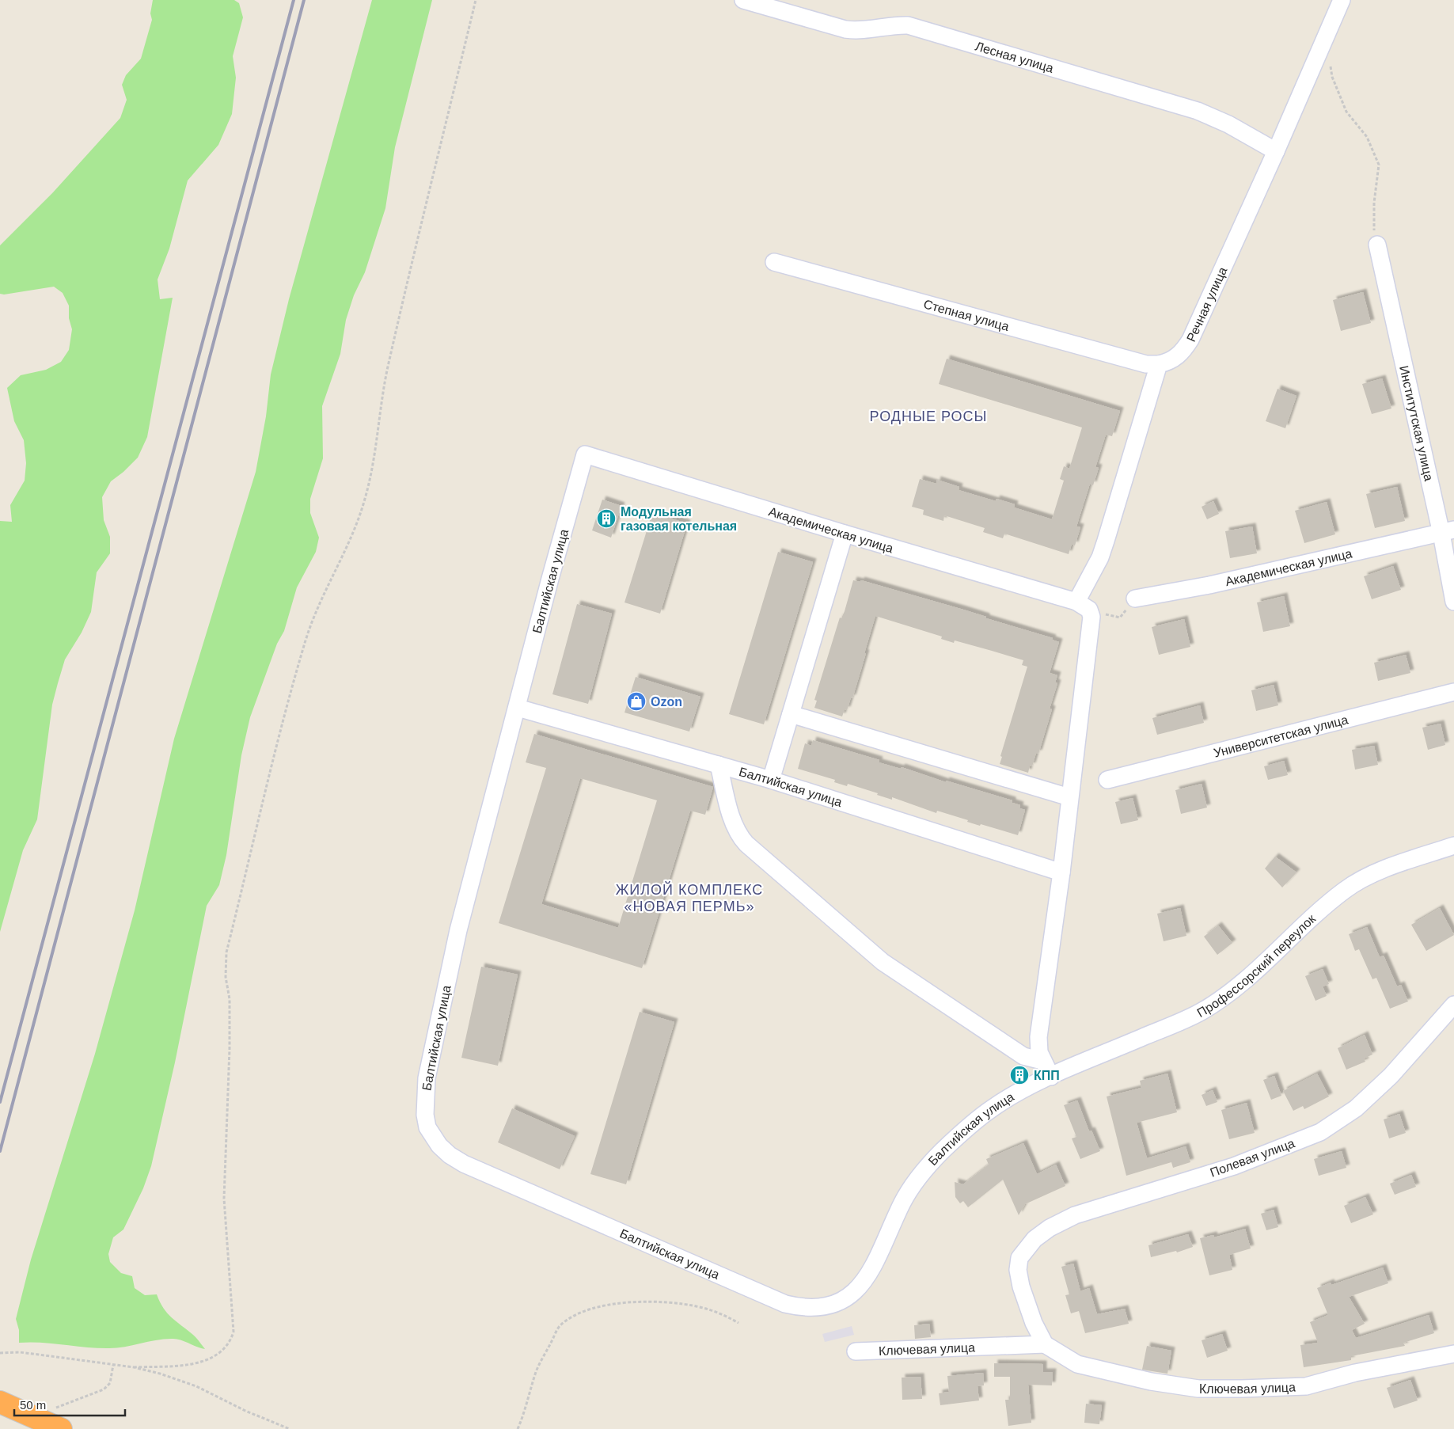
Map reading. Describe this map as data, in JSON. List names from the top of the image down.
{
  "streets": {
    "street": [
      "Лесная улица",
      "Речная улица",
      "Степная улица",
      "Институтская улица",
      "Академическая улица",
      "Балтийская улица",
      "Университетская улица",
      "Профессорский переулок",
      "Полевая улица",
      "Ключевая улица"
    ]
  },
  "crossings": [
    ["Лесная улица", "Речная улица"],
    ["Речная улица", "Степная улица"],
    ["Институтская улица", "Академическая улица"],
    ["Академическая улица", "Балтийская улица"],
    ["Балтийская улица", "Профессорский переулок"],
    ["Полевая улица", "Ключевая улица"]
  ],
  "districts": ["РОДНЫЕ РОСЫ", "ЖИЛОЙ КОМПЛЕКС «НОВАЯ ПЕРМЬ»"],
  "places": {
    "building": ["Модульная газовая котельная", "КПП"],
    "shop": ["Ozon"]
  },
  "scale_bar": "50 m"
}
